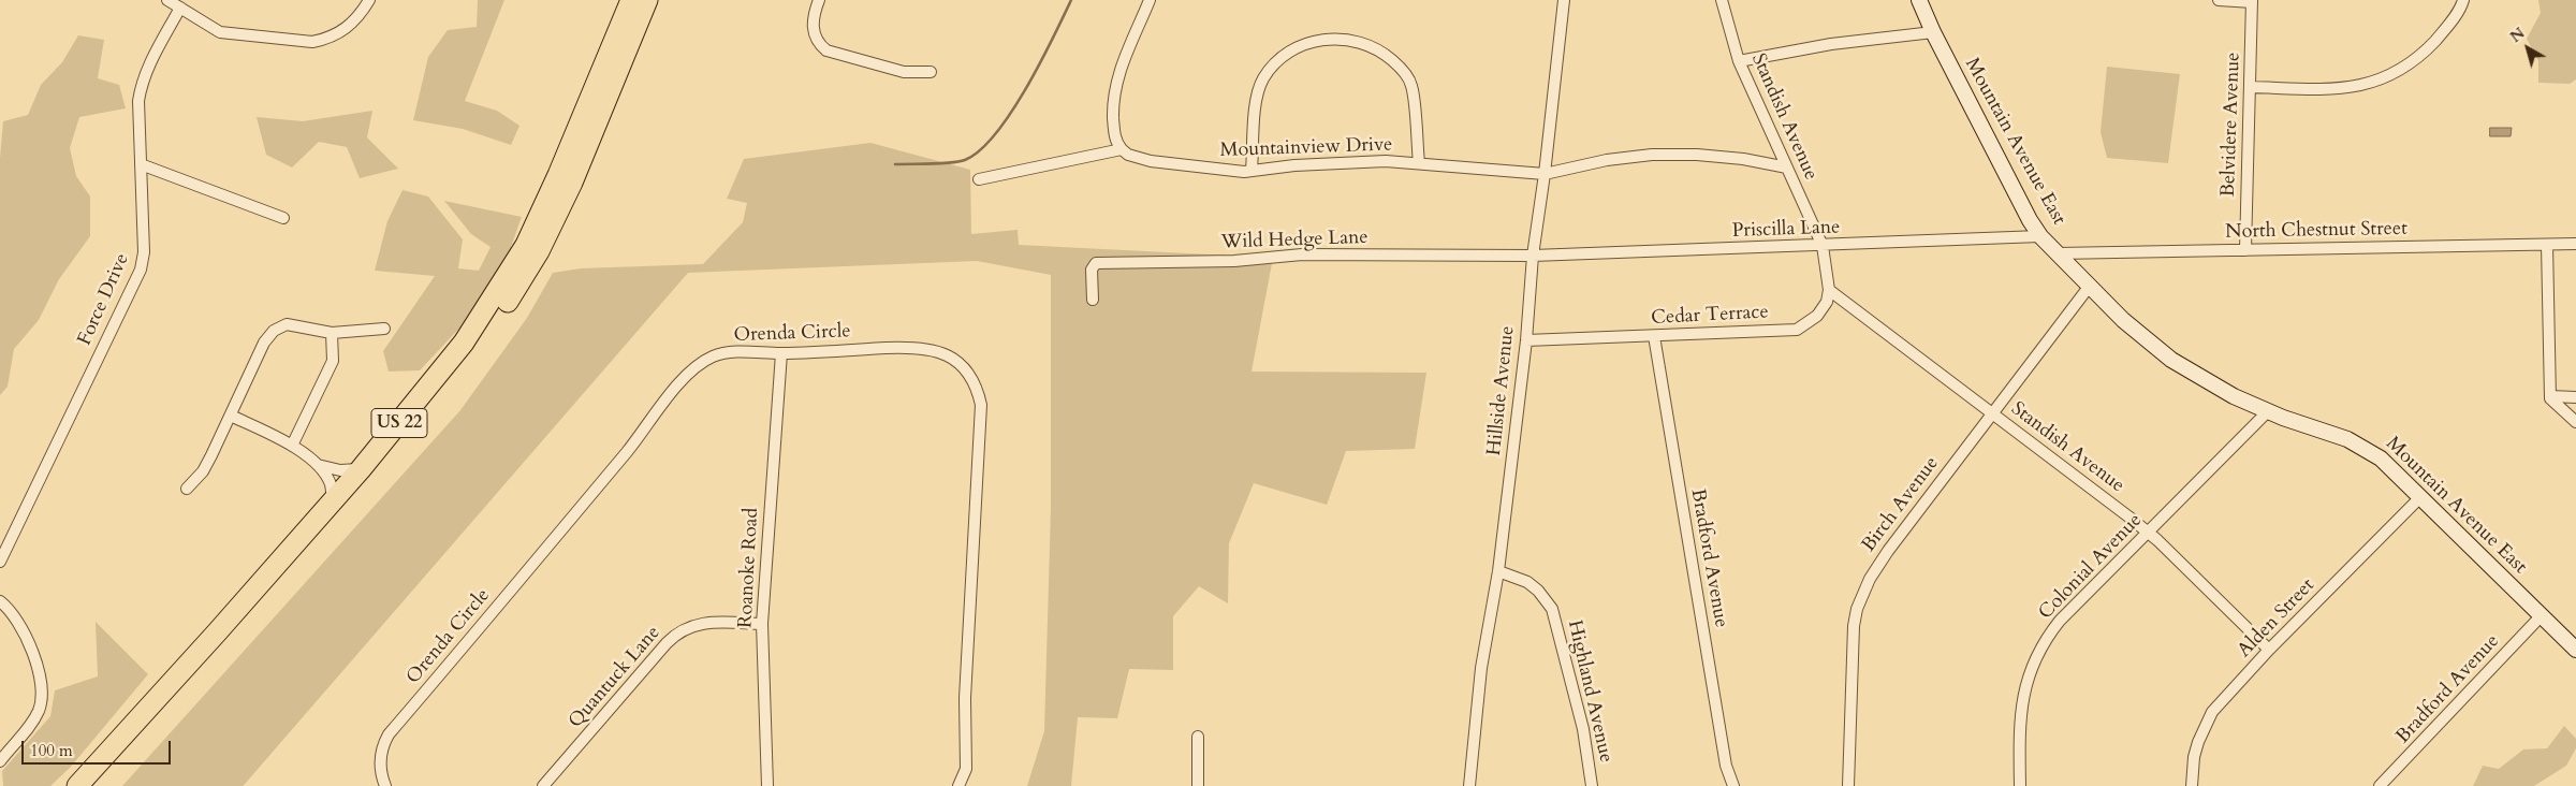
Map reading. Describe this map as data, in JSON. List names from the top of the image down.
{
  "streets": {
    "highway": ["US 22"],
    "street": [
      "Standish Avenue",
      "Belvidere Avenue",
      "Mountain Avenue East",
      "Mountainview Drive",
      "Priscilla Lane",
      "North Chestnut Street",
      "Wild Hedge Lane",
      "Force Drive",
      "Cedar Terrace",
      "Orenda Circle",
      "Hillside Avenue",
      "Birch Avenue",
      "Bradford Avenue",
      "Colonial Avenue",
      "Roanoke Road",
      "Alden Street",
      "Quantuck Lane",
      "Highland Avenue"
    ]
  },
  "crossings": [
    ["Standish Avenue", "Mountainview Drive"],
    ["Standish Avenue", "Priscilla Lane"],
    ["Standish Avenue", "Cedar Terrace"],
    ["Standish Avenue", "Birch Avenue"],
    ["Standish Avenue", "Colonial Avenue"],
    ["Standish Avenue", "Alden Street"],
    ["Belvidere Avenue", "North Chestnut Street"],
    ["Mountain Avenue East", "Priscilla Lane"],
    ["Mountain Avenue East", "North Chestnut Street"],
    ["Mountain Avenue East", "Birch Avenue"],
    ["Mountain Avenue East", "Bradford Avenue"],
    ["Mountain Avenue East", "Colonial Avenue"],
    ["Mountain Avenue East", "Alden Street"],
    ["Mountainview Drive", "Hillside Avenue"],
    ["Priscilla Lane", "Wild Hedge Lane"],
    ["Priscilla Lane", "Hillside Avenue"],
    ["Wild Hedge Lane", "Hillside Avenue"],
    ["Cedar Terrace", "Hillside Avenue"],
    ["Cedar Terrace", "Bradford Avenue"],
    ["Orenda Circle", "Roanoke Road"],
    ["Hillside Avenue", "Highland Avenue"],
    ["Roanoke Road", "Quantuck Lane"]
  ],
  "scale_bar": "100 m",
  "north": "top left"
}
